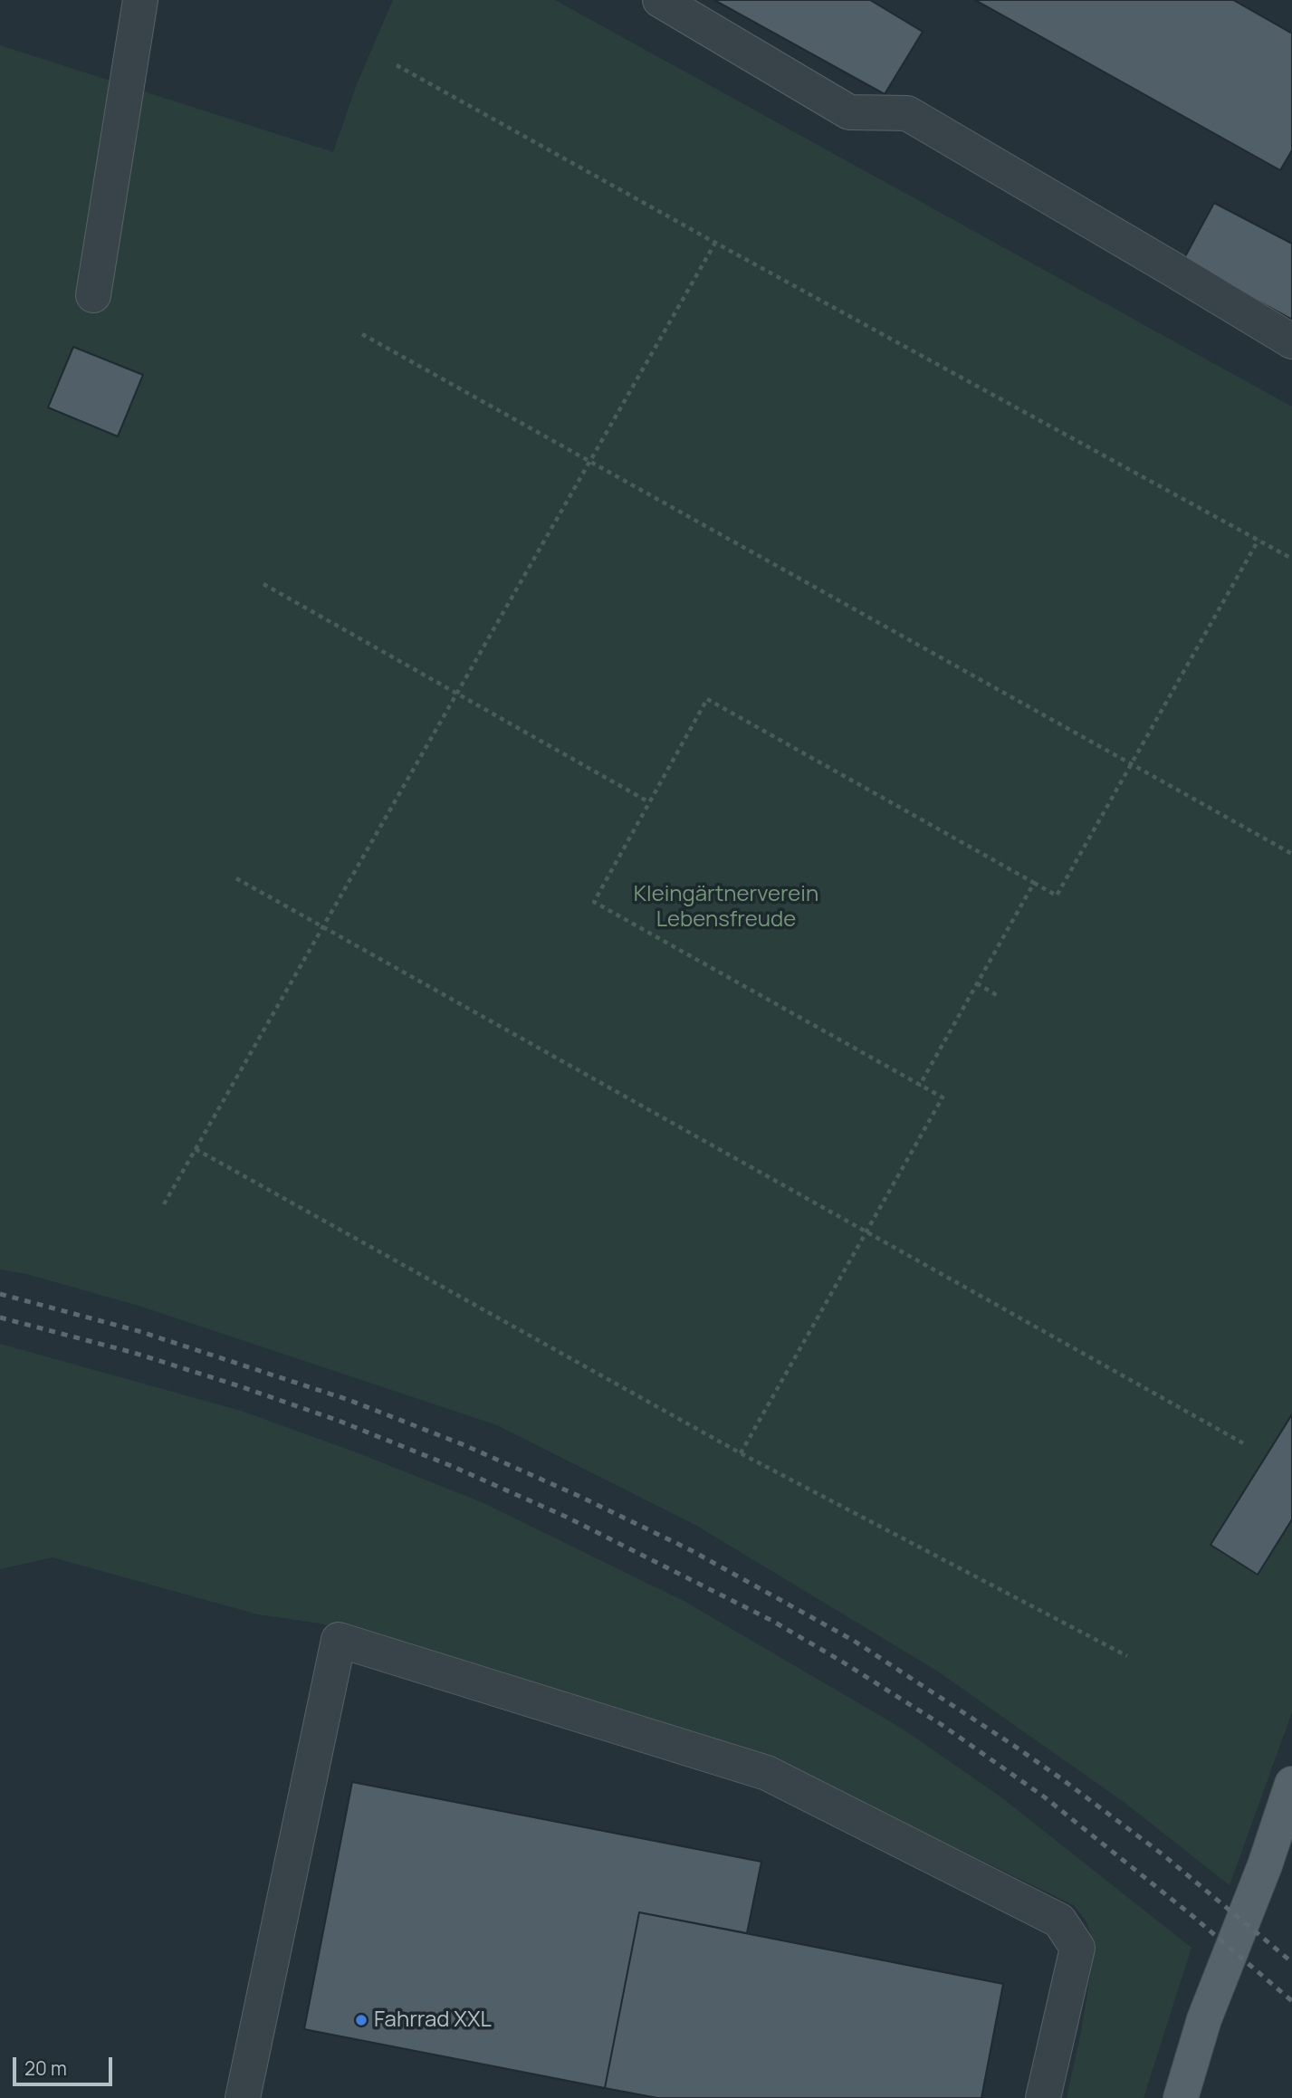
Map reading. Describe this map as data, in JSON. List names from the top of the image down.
{
  "parks": ["Kleingärtnerverein Lebensfreude"],
  "places": ["Fahrrad XXL"],
  "scale_bar": "20 m"
}
